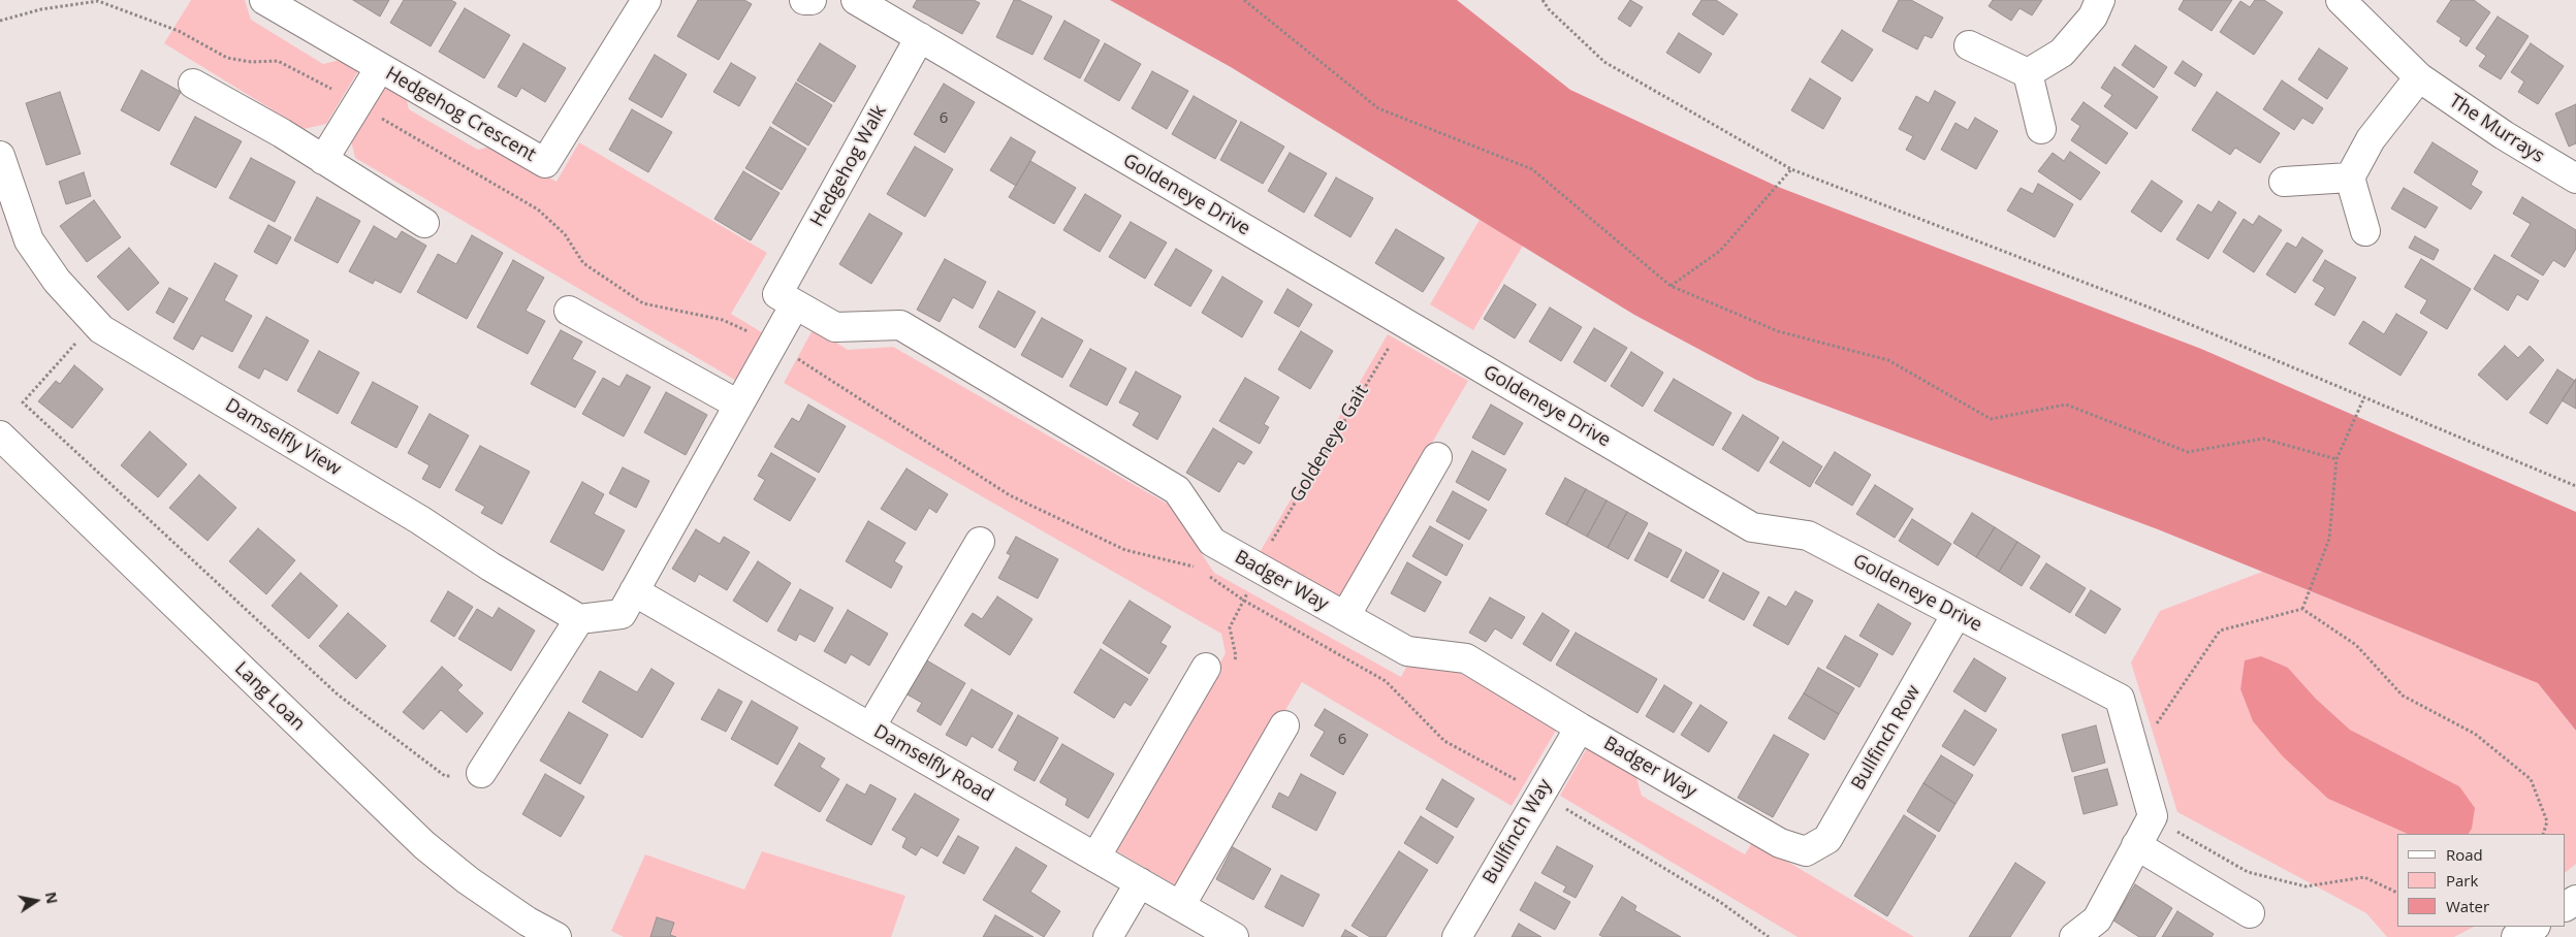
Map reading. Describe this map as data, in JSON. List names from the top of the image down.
{
  "streets": {
    "street": [
      "Hedgehog Crescent",
      "The Murrays",
      "Hedgehog Walk",
      "Goldeneye Drive",
      "Damselfly View",
      "Badger Way",
      "Lang Loan",
      "Bullfinch Row",
      "Damselfly Road",
      "Bullfinch Way"
    ],
    "path": ["Goldeneye Gait"]
  },
  "crossings": [
    ["Hedgehog Walk", "Goldeneye Drive"],
    ["Hedgehog Walk", "Badger Way"],
    ["Hedgehog Walk", "Damselfly Road"],
    ["Goldeneye Drive", "Goldeneye Gait"],
    ["Goldeneye Drive", "Bullfinch Row"],
    ["Goldeneye Gait", "Badger Way"],
    ["Badger Way", "Bullfinch Row"],
    ["Badger Way", "Bullfinch Way"]
  ],
  "house_numbers": ["6", "6"],
  "legend": ["Road", "Park", "Water"],
  "north": "right"
}
